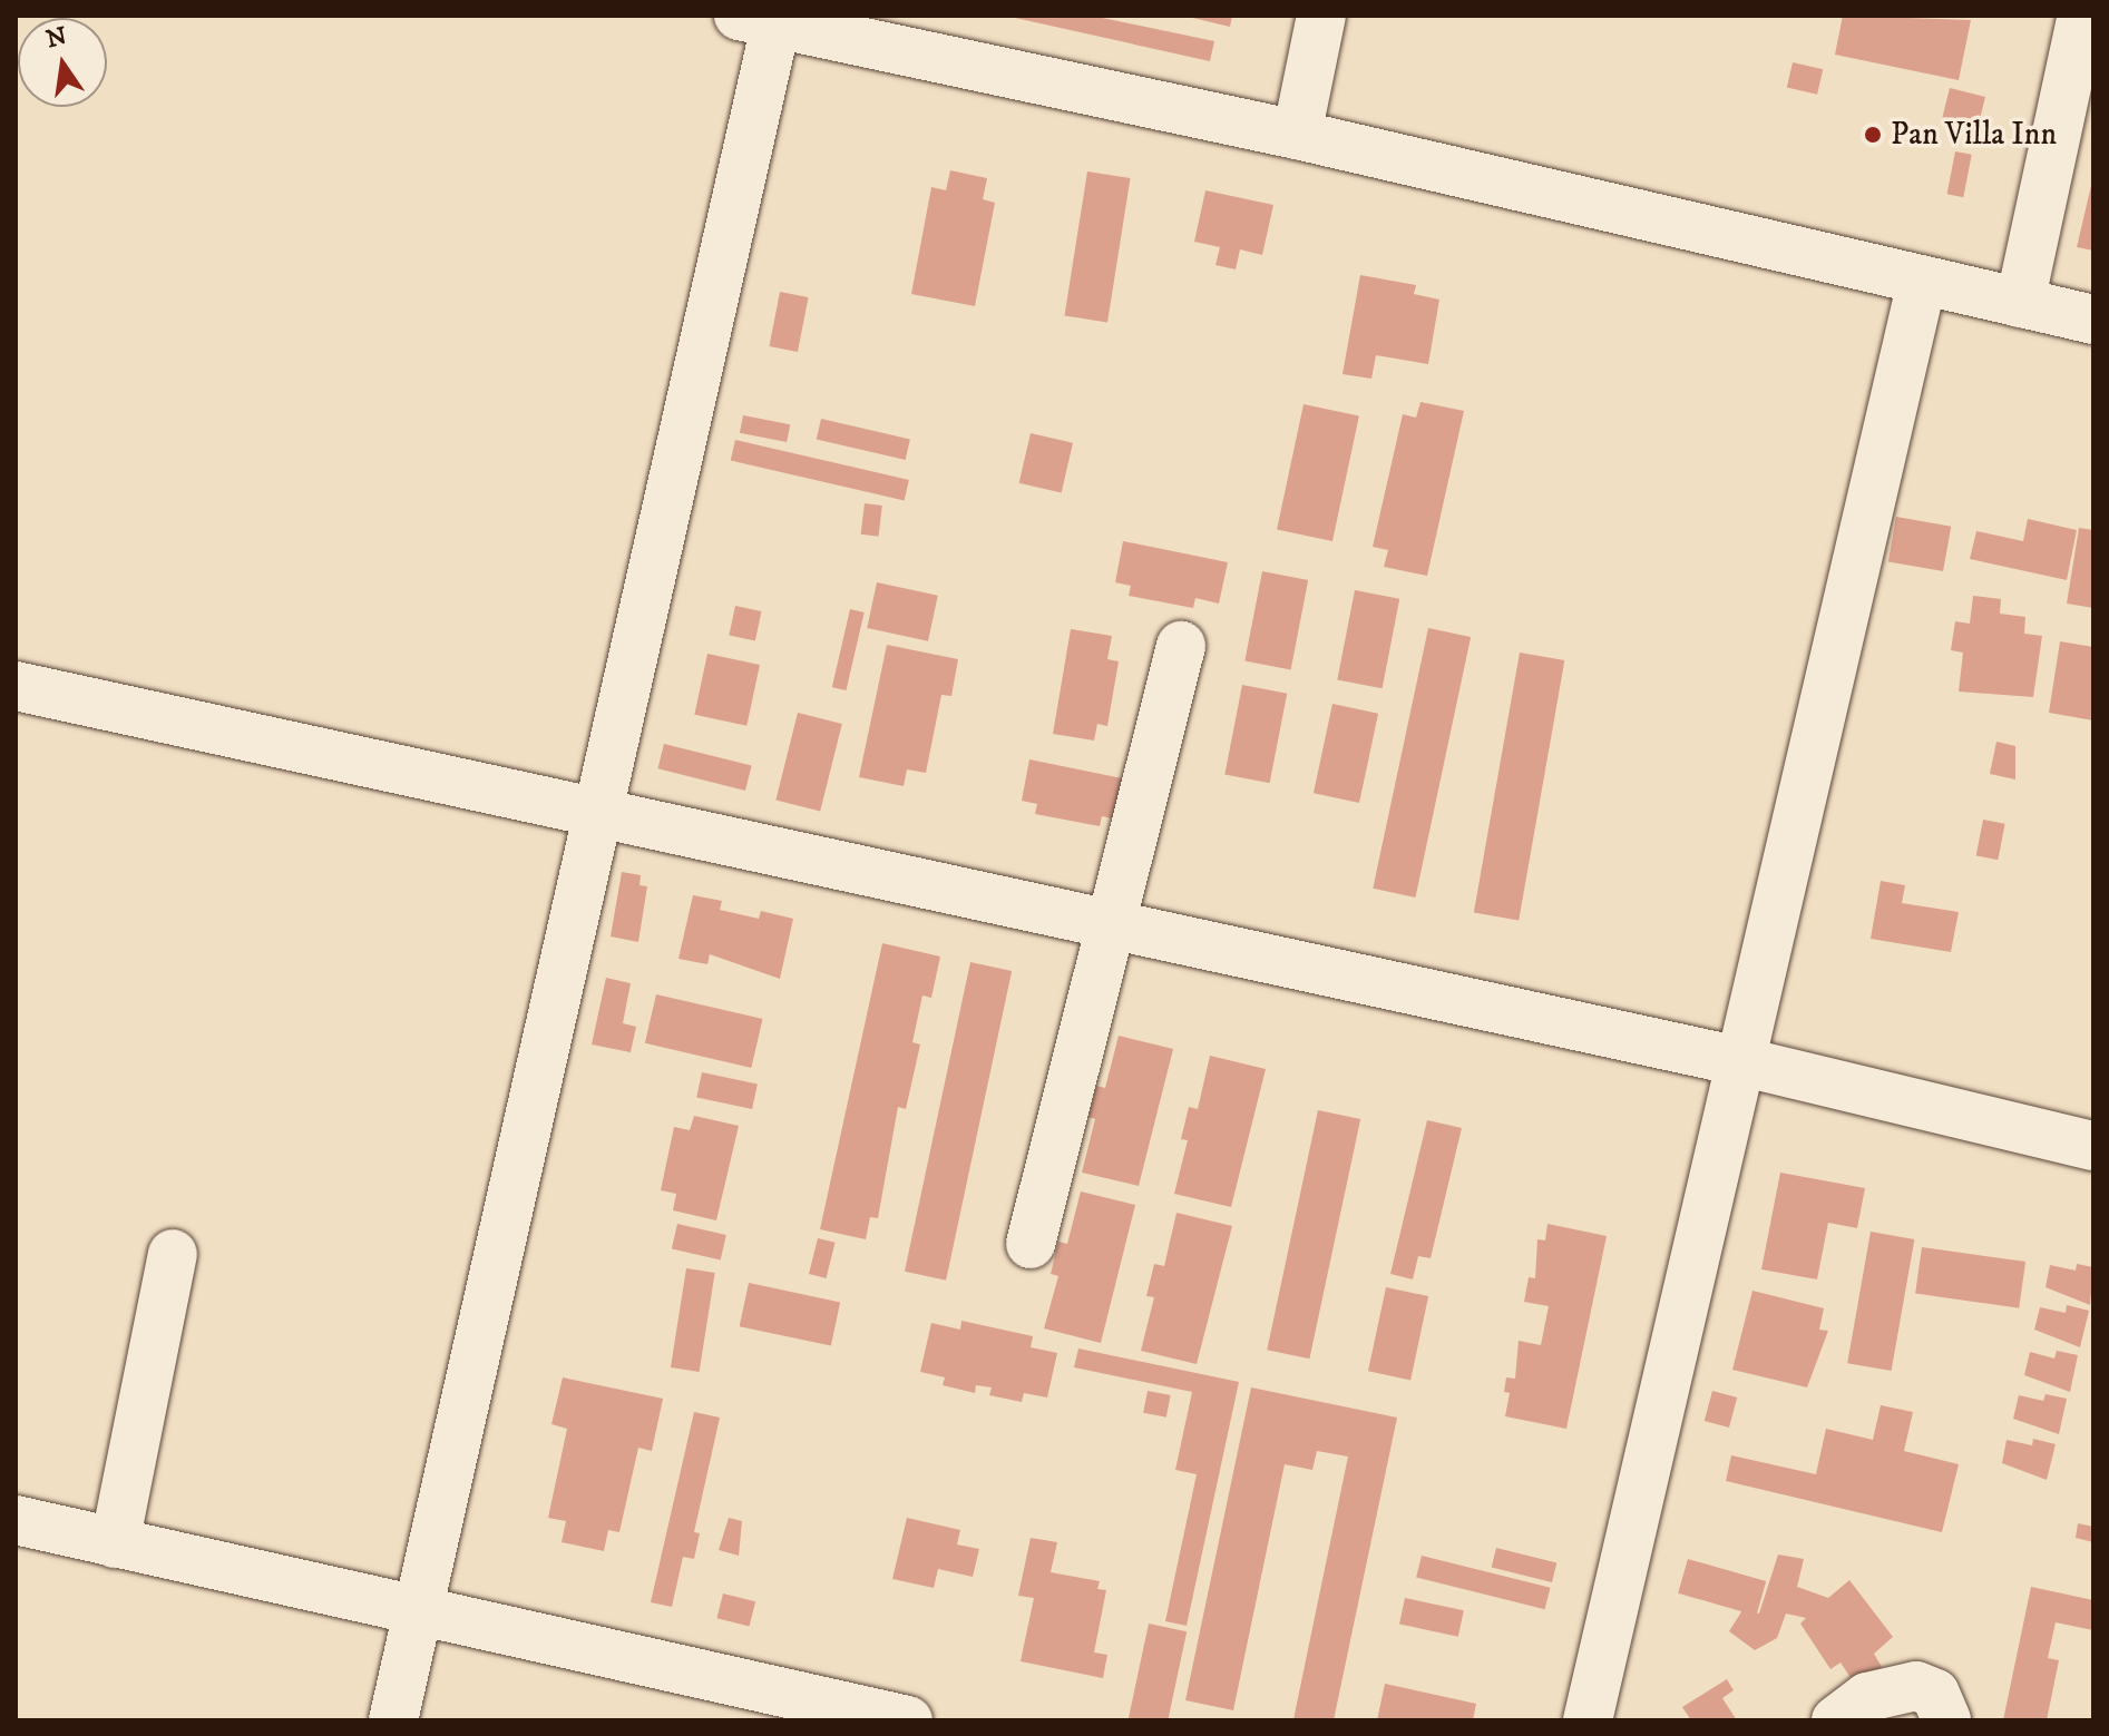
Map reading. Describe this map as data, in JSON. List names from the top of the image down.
{
  "places": ["Pan Villa Inn"],
  "north": "top"
}
